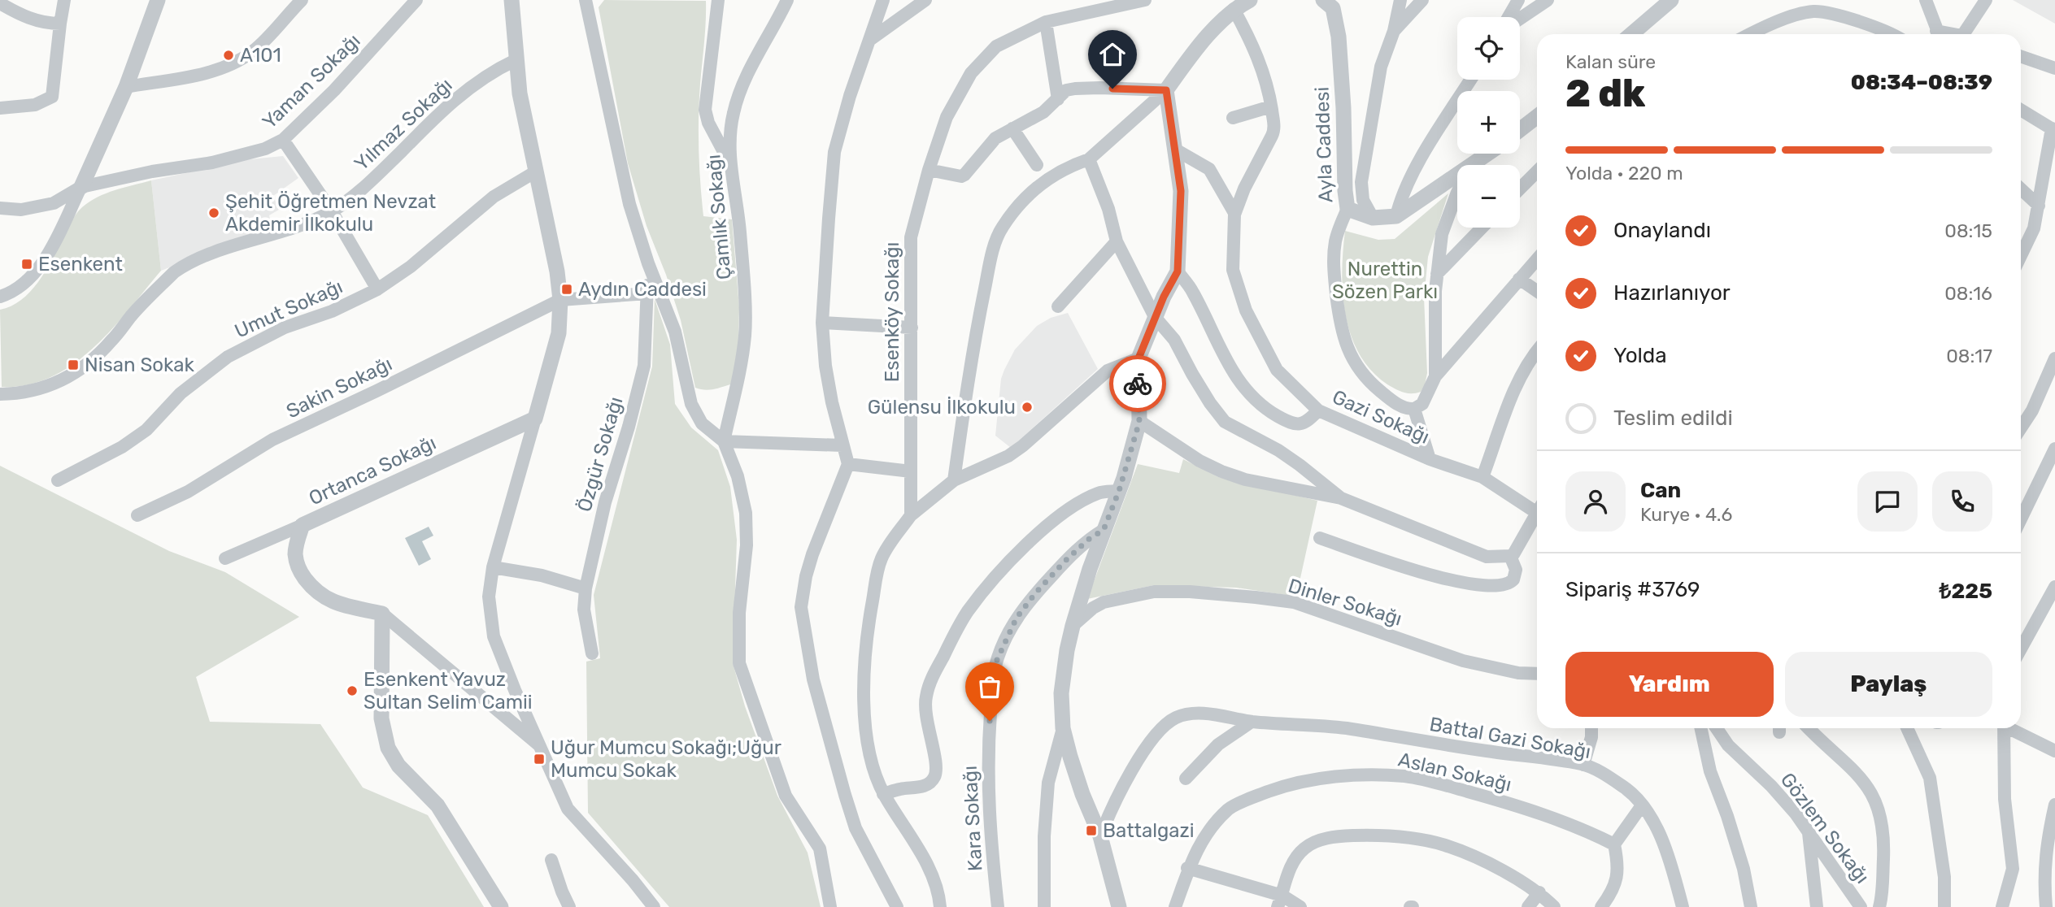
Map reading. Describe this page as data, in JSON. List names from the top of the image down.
{
  "streets": {
    "street": [
      "Yaman Sokağı",
      "Yılmaz Sokağı",
      "Ayla Caddesi",
      "Çamlık Sokağı",
      "Umut Sokağı",
      "Esenköy Sokağı",
      "Sakin Sokağı",
      "Gazi Sokağı",
      "Özgür Sokağı",
      "Ortanca Sokağı",
      "Dinler Sokağı",
      "Battal Gazi Sokağı",
      "Aslan Sokağı",
      "Kara Sokağı",
      "Gözlem Sokağı"
    ]
  },
  "parks": ["Nurettin Sözen Parkı"],
  "places": {
    "other": [
      "A101",
      "Şehit Öğretmen Nevzat Akdemir İlkokulu",
      "Gülensu İlkokulu",
      "Esenkent Yavuz Sultan Selim Camii"
    ],
    "transit": [
      "Esenkent",
      "Aydın Caddesi",
      "Nisan Sokak",
      "Uğur Mumcu Sokağı;Uğur Mumcu Sokak",
      "Battalgazi"
    ]
  },
  "page": {
    "map_buttons": ["+", "−"],
    "heading": ["2 dk", "Kalan süre", "08:34–08:39"],
    "panel": [
      "Can",
      "Kurye · 4.6",
      "Sipariş #3769",
      "₺225"
    ],
    "bar": "Yolda · 220 m",
    "list": [
      ["Onaylandı", "08:15"],
      ["Hazırlanıyor", "08:16"],
      ["Yolda", "08:17"],
      "Teslim edildi"
    ],
    "buttons": ["Yardım", "Paylaş"]
  }
}
